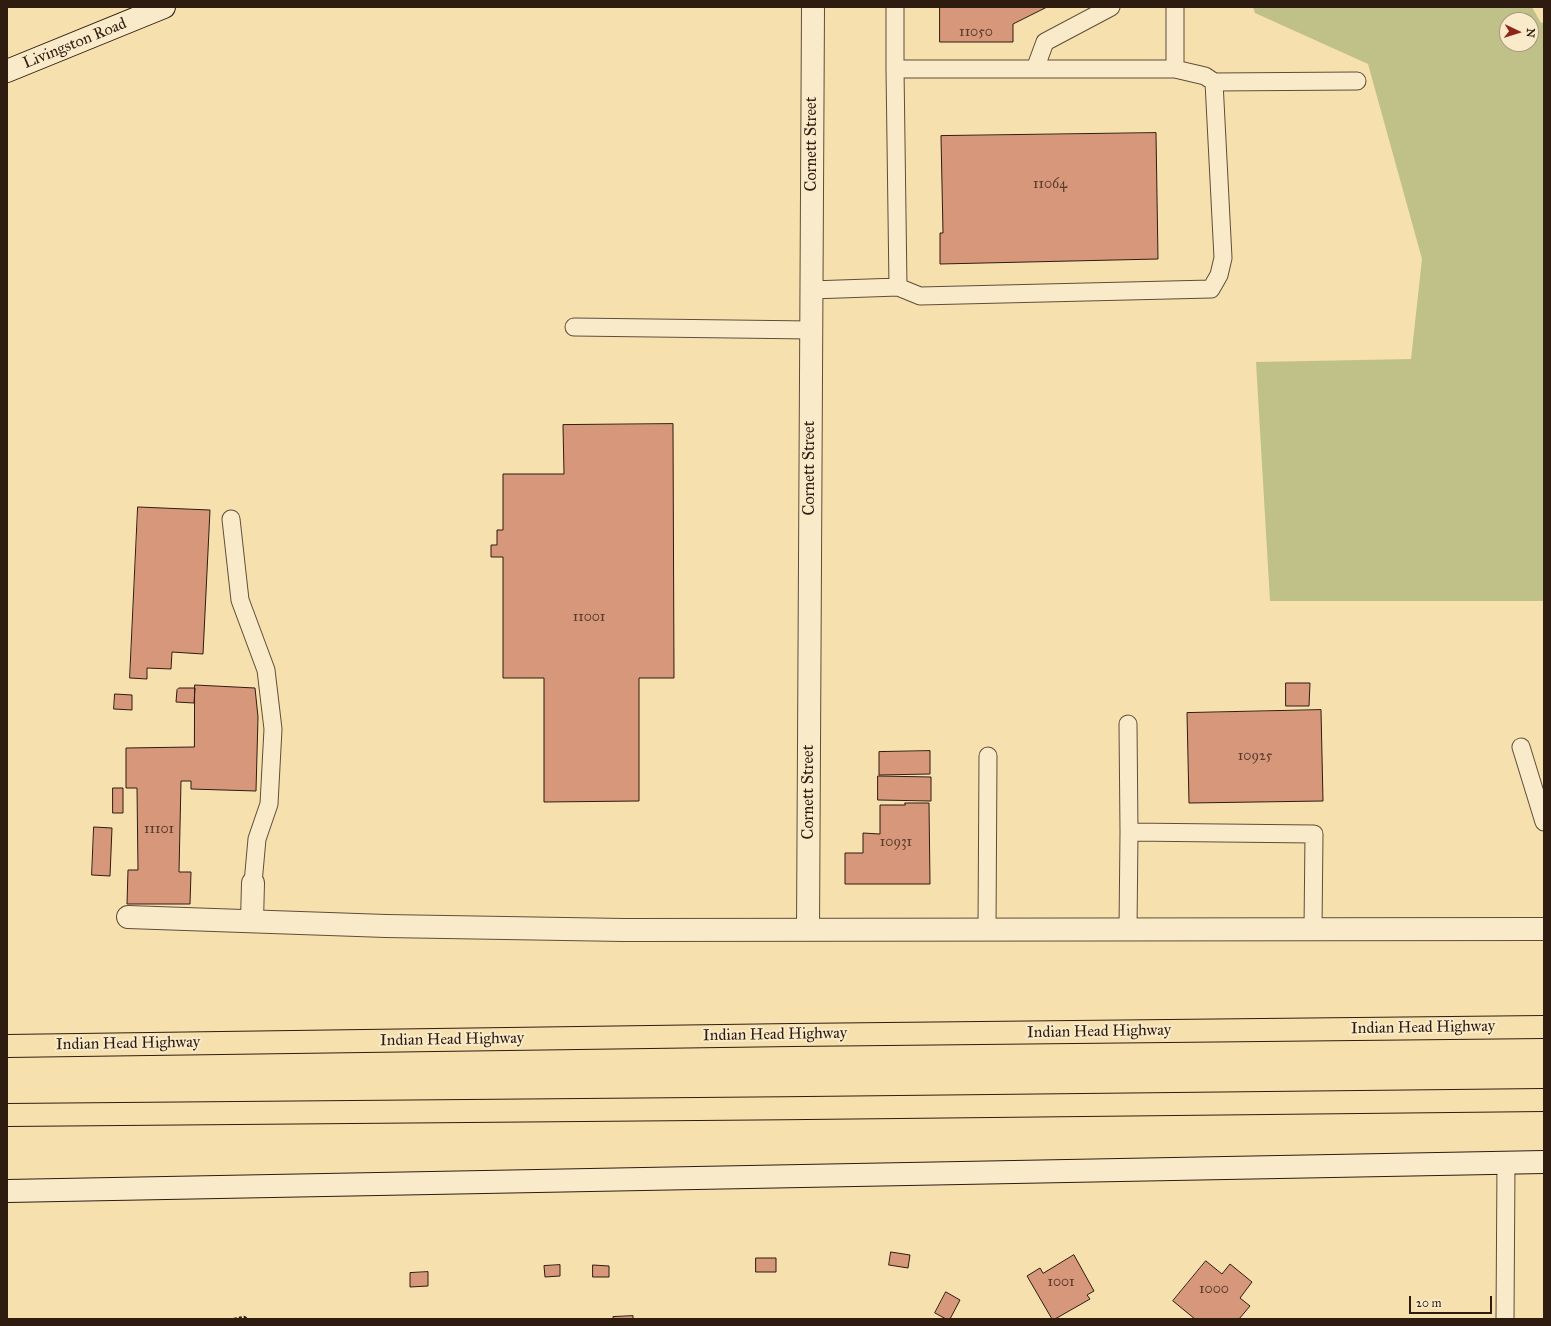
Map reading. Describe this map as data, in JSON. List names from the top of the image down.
{
  "streets": {
    "highway": ["Indian Head Highway"],
    "street": ["Livingston Road", "Cornett Street"]
  },
  "house_numbers": [
    "11050",
    "11064",
    "11001",
    "10925",
    "11101",
    "10931",
    "1001",
    "1000"
  ],
  "scale_bar": "20 m",
  "north": "right"
}
